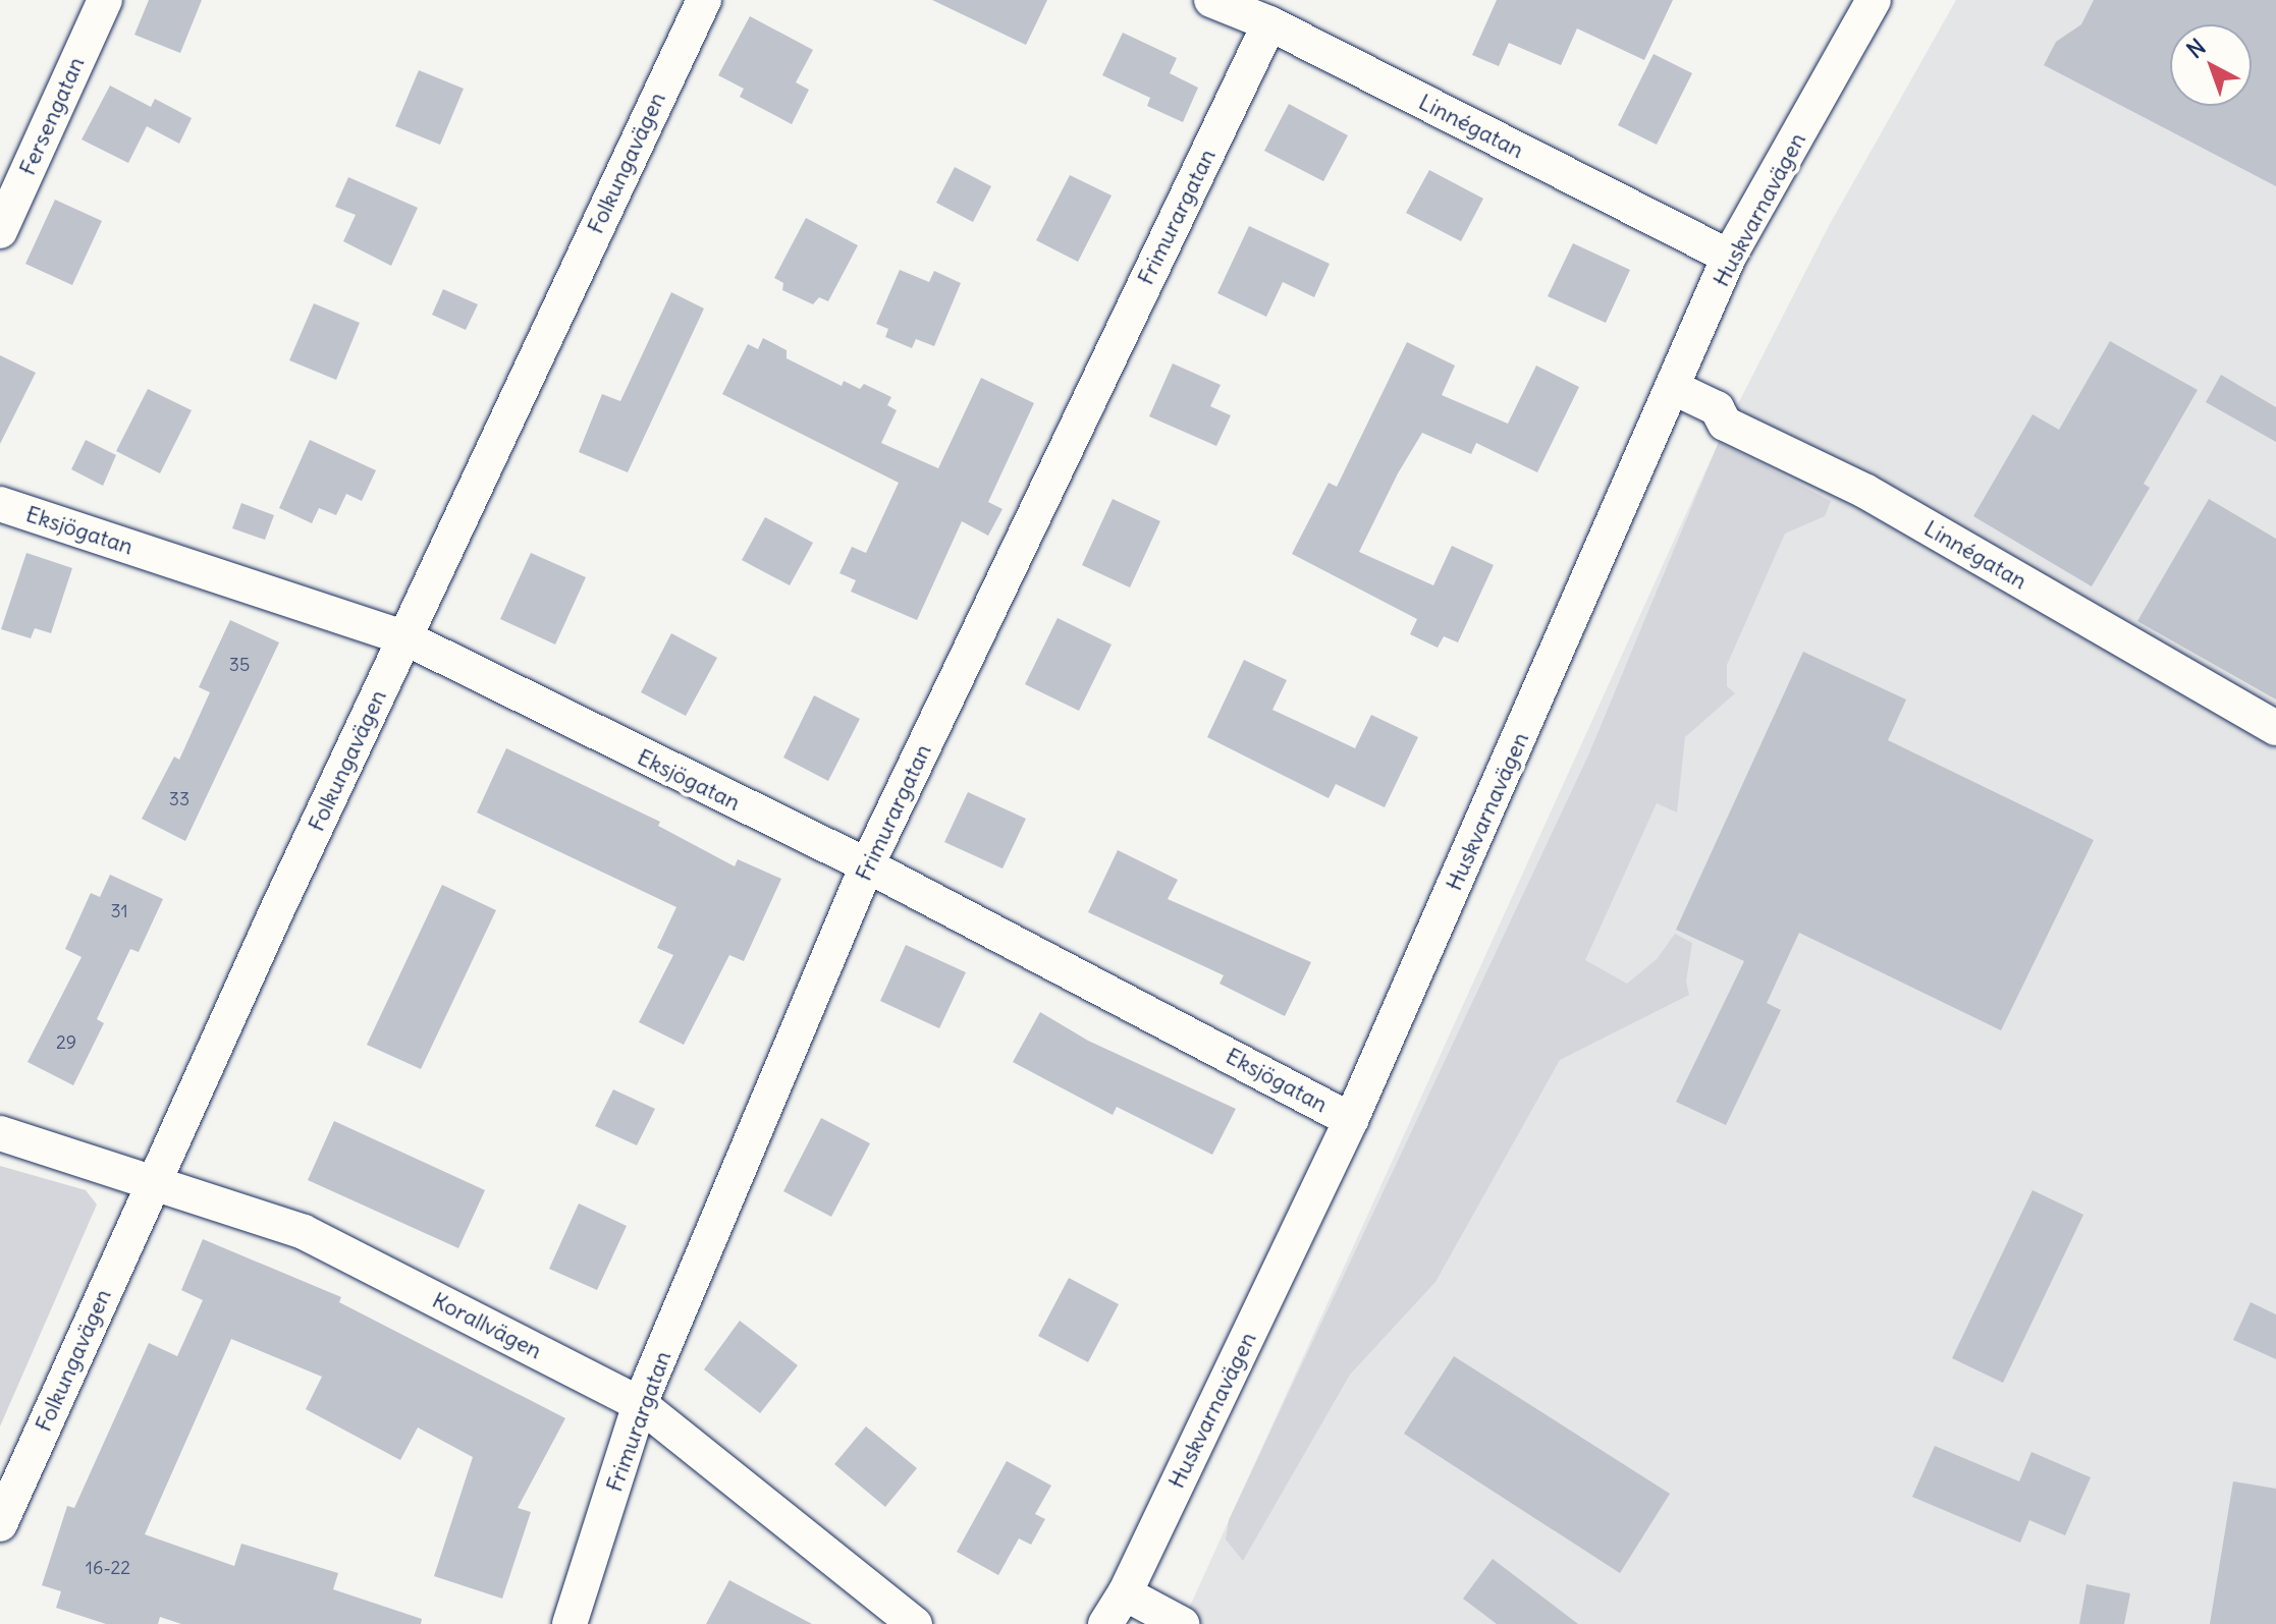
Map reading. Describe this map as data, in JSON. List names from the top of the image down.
{
  "streets": {
    "street": [
      "Fersengatan",
      "Linnégatan",
      "Folkungavägen",
      "Huskvarnavägen",
      "Frimurargatan",
      "Eksjögatan",
      "Korallvägen"
    ]
  },
  "crossings": [
    ["Linnégatan", "Huskvarnavägen"],
    ["Linnégatan", "Frimurargatan"],
    ["Folkungavägen", "Eksjögatan"],
    ["Folkungavägen", "Korallvägen"],
    ["Huskvarnavägen", "Eksjögatan"],
    ["Frimurargatan", "Eksjögatan"],
    ["Frimurargatan", "Korallvägen"]
  ],
  "house_numbers": [
    "35",
    "33",
    "31",
    "29",
    "16-22"
  ],
  "north": "top left"
}
